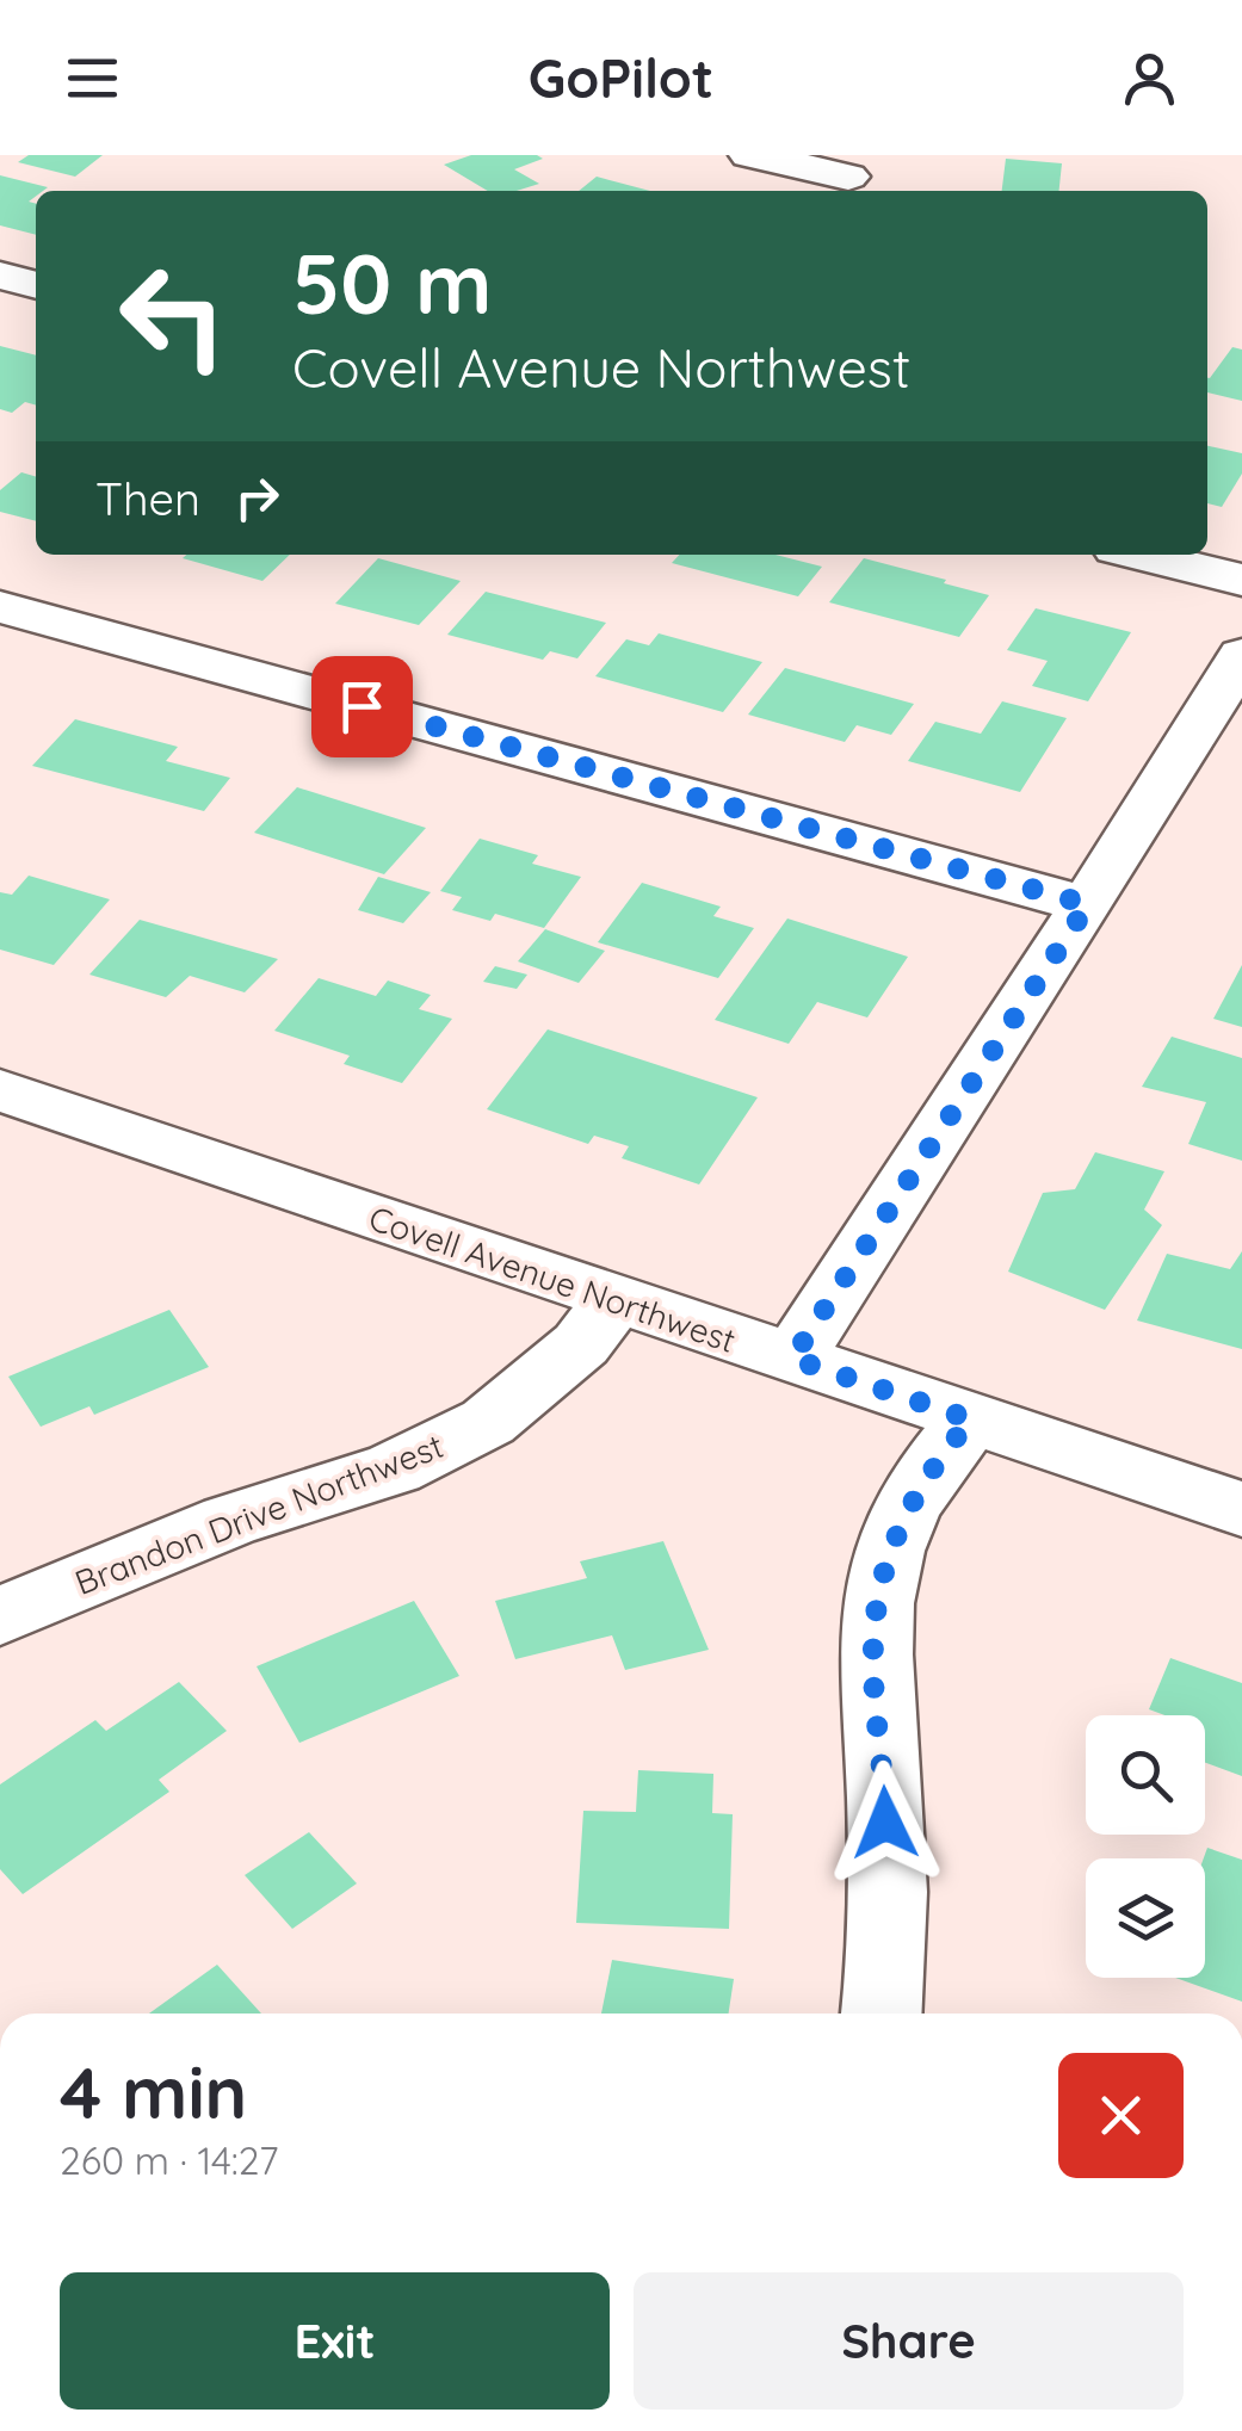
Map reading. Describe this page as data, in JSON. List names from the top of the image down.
{
  "streets": {
    "street": ["Covell Avenue Northwest", "Brandon Drive Northwest"]
  },
  "crossings": [
    ["Covell Avenue Northwest", "Brandon Drive Northwest"]
  ],
  "page": {
    "header": "GoPilot",
    "turn": ["50 m", "Covell Avenue Northwest"],
    "then": "Then",
    "heading": ["4 min", "260 m · 14:27"],
    "buttons": ["Exit", "Share"]
  }
}
